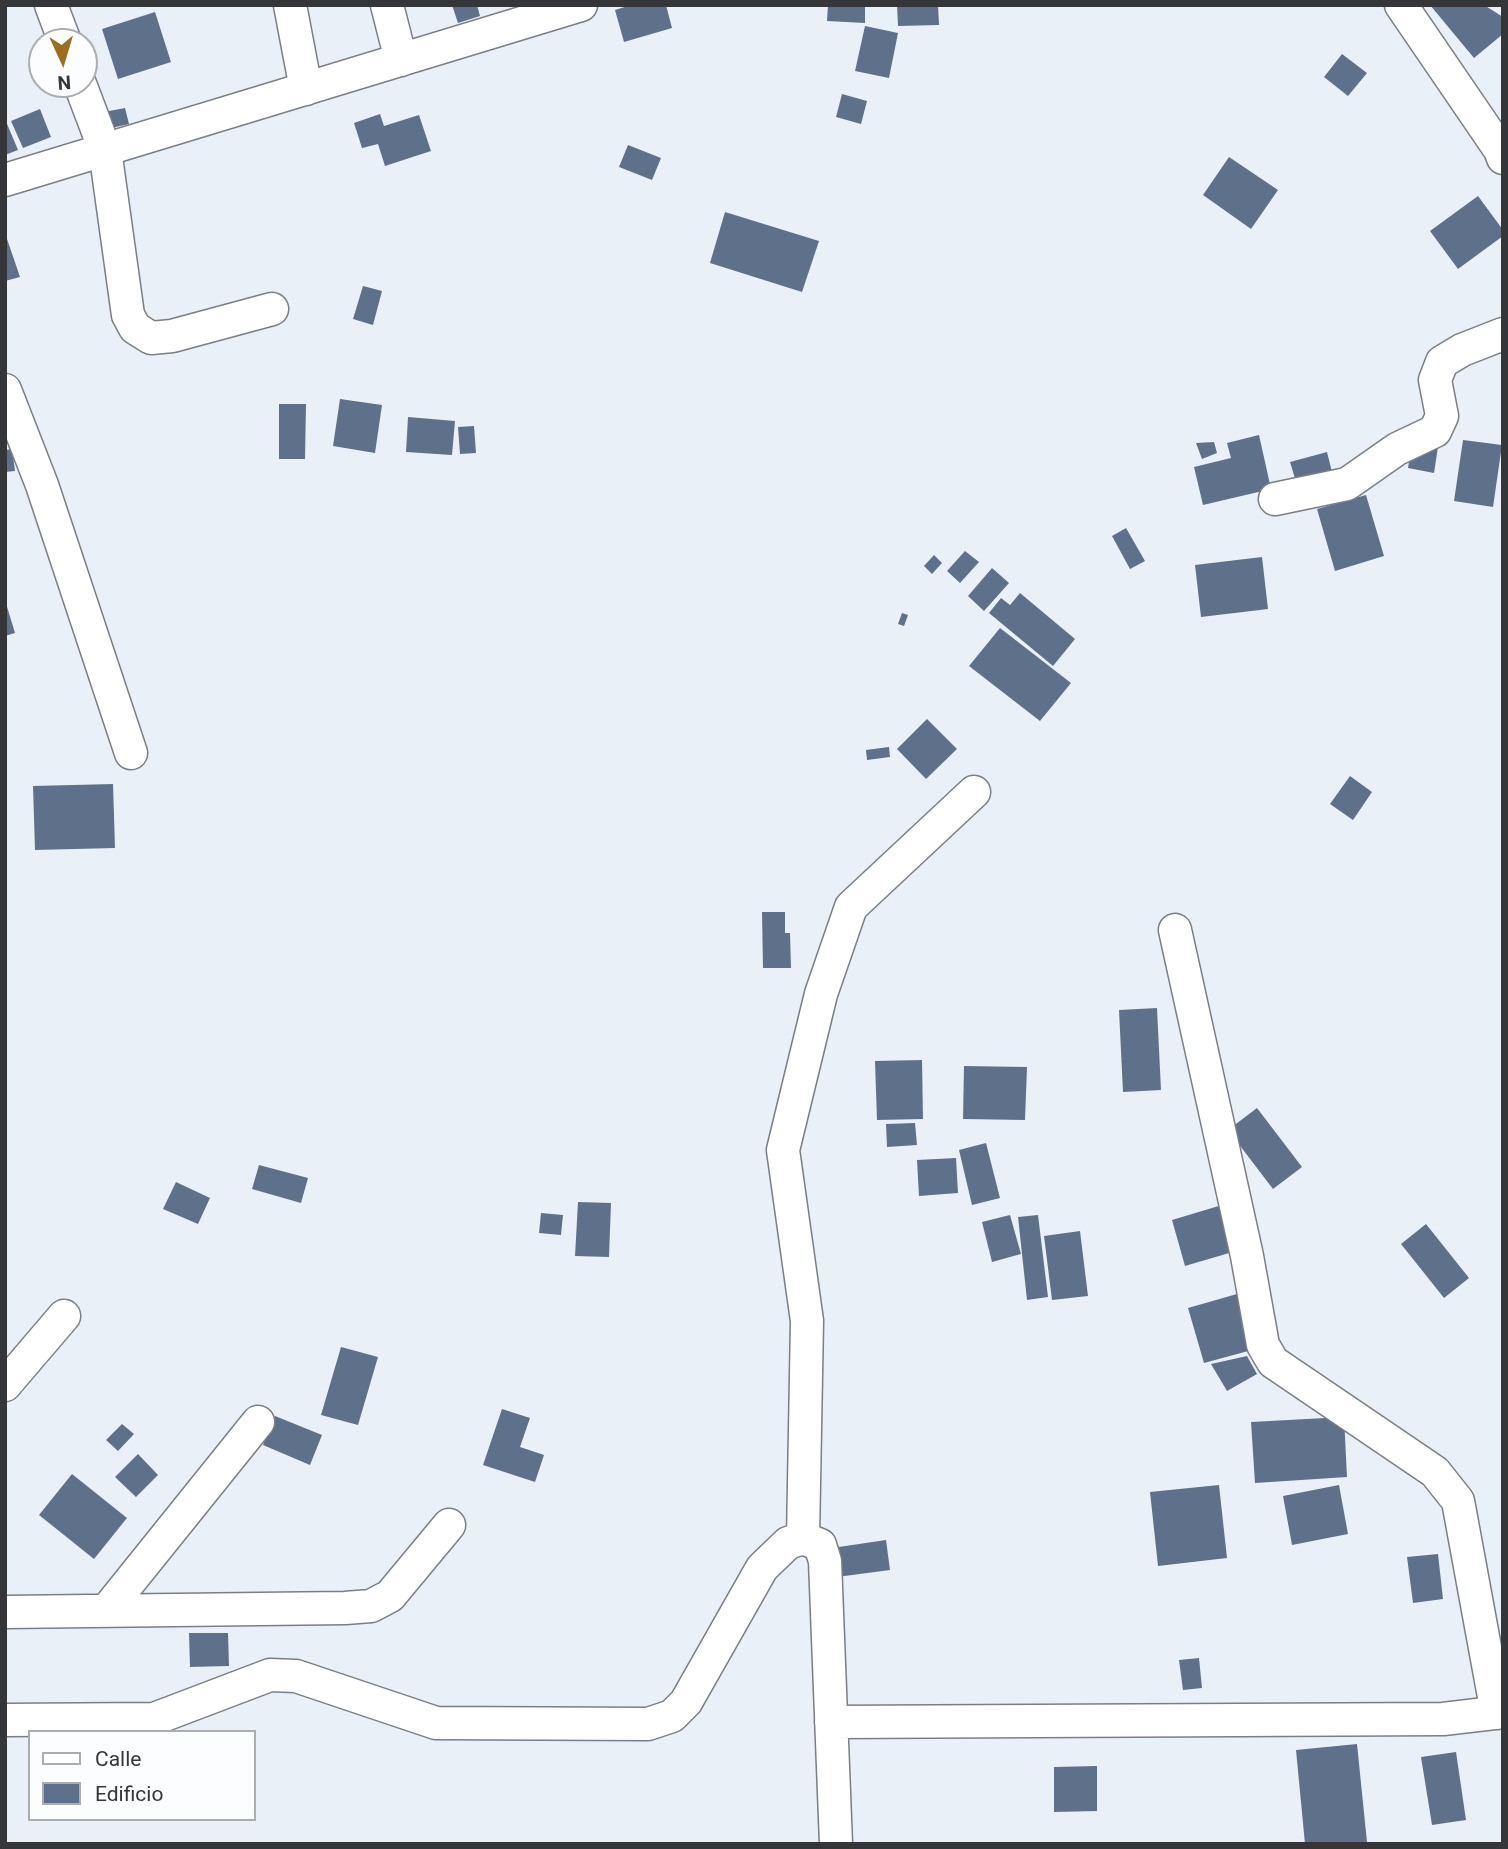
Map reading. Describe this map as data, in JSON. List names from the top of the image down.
{
  "legend": ["Calle", "Edificio"],
  "north": "bottom"
}
